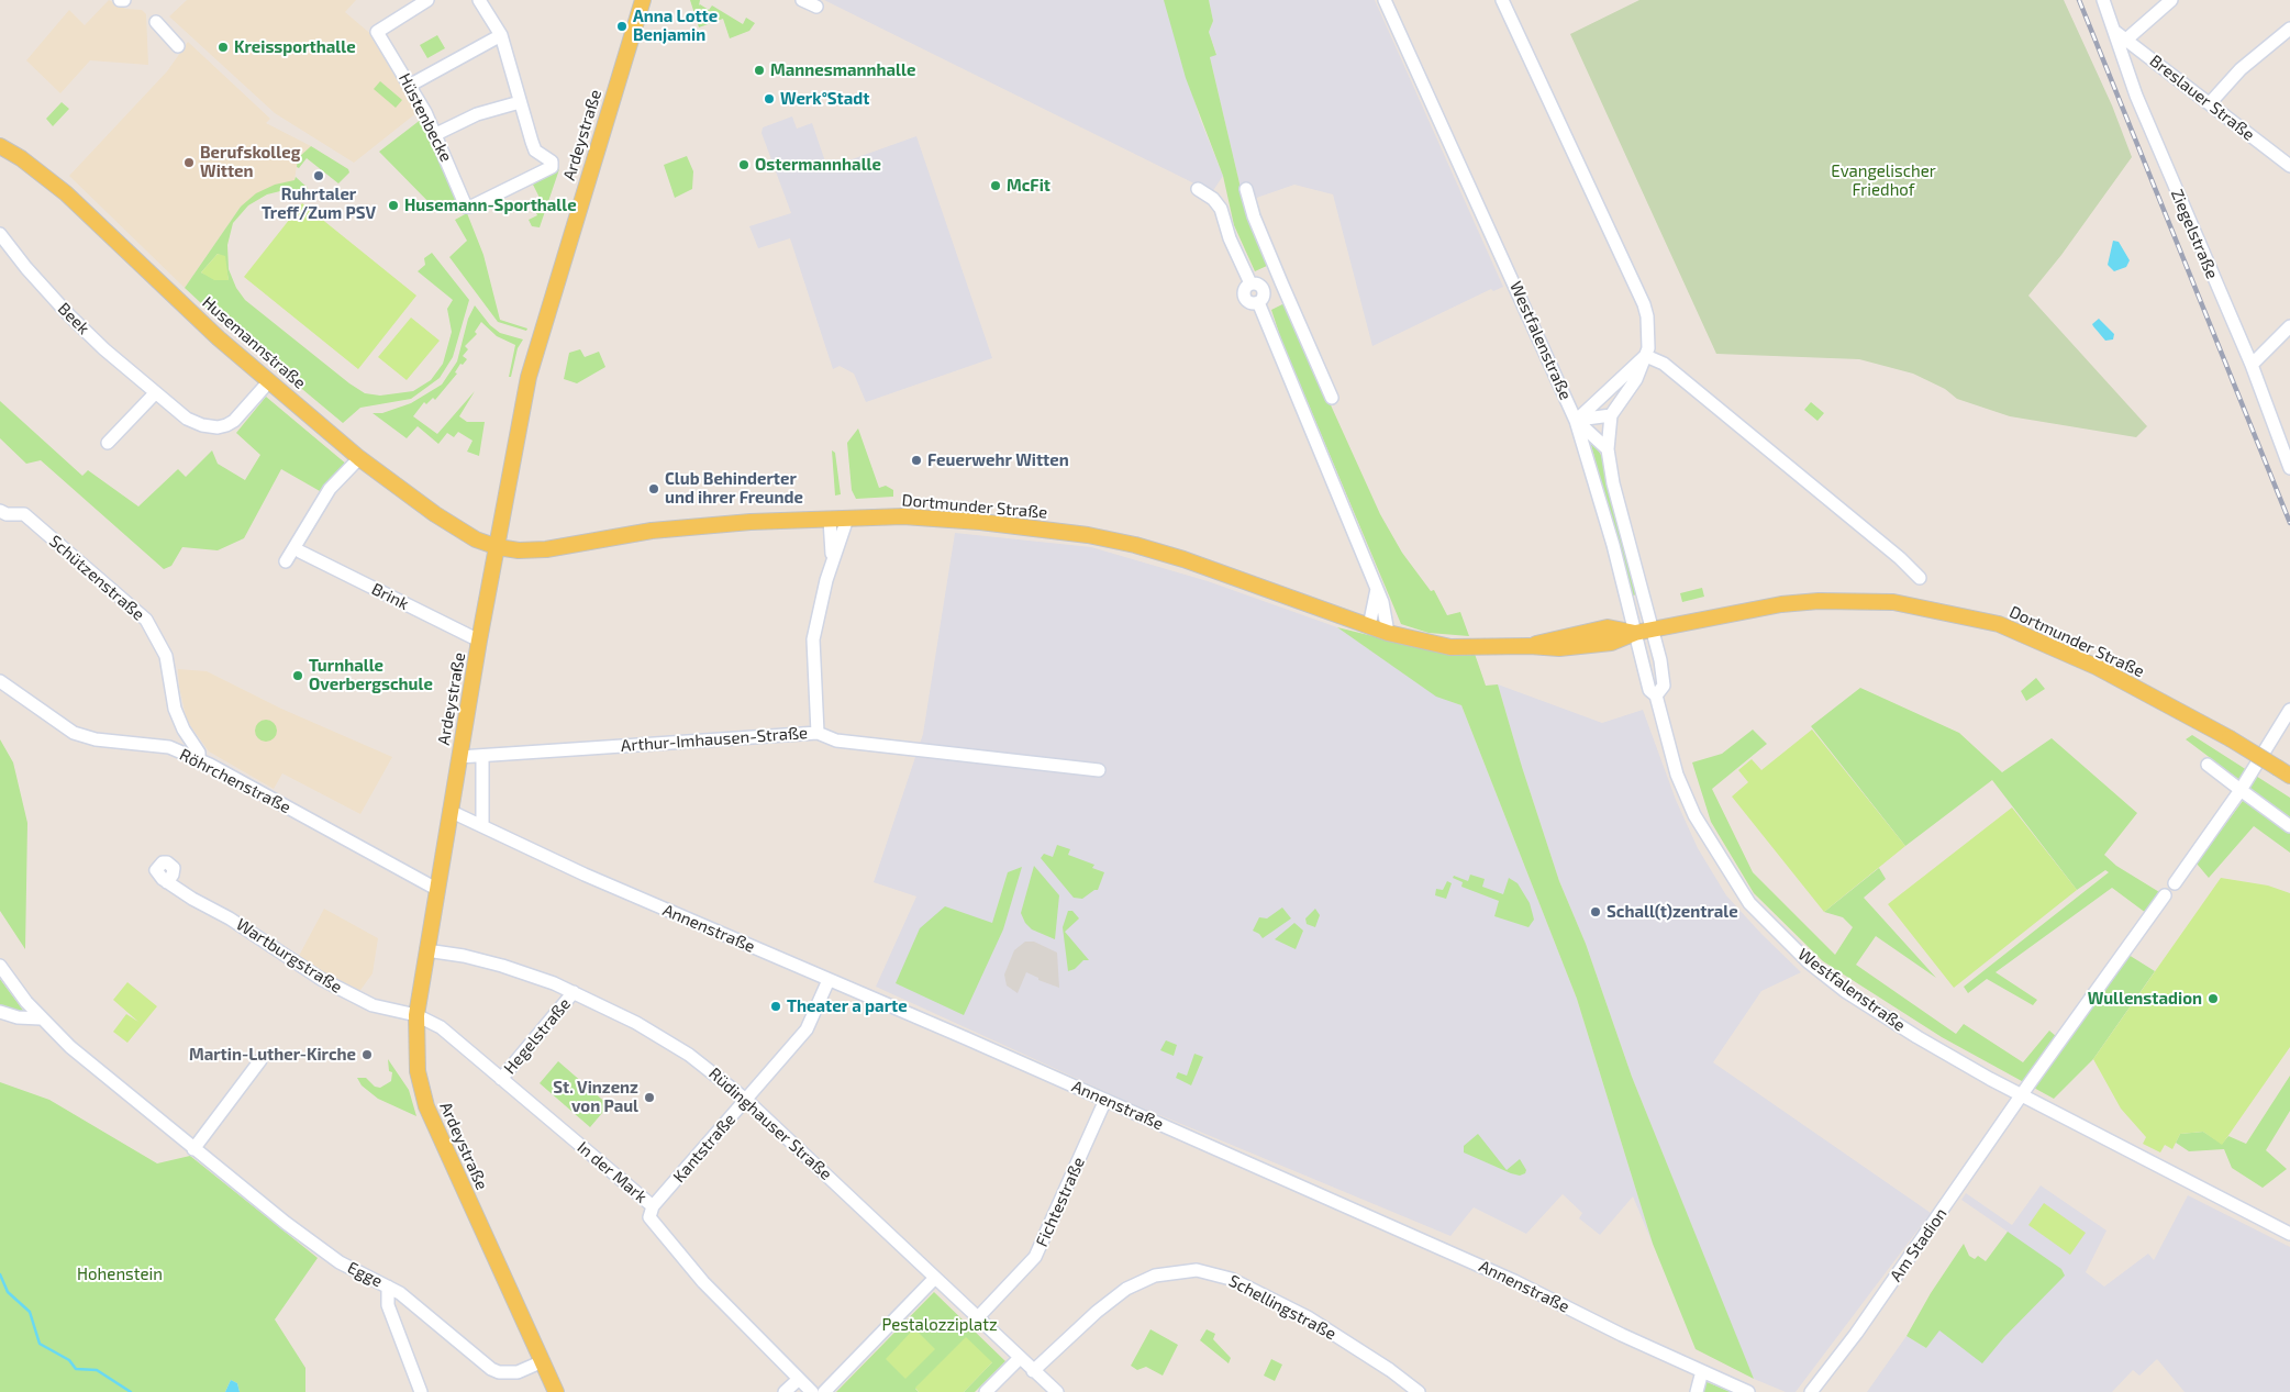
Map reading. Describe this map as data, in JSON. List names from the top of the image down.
{
  "streets": {
    "main road": ["Ardeystraße", "Husemannstraße", "Dortmunder Straße"],
    "street": [
      "Breslauer Straße",
      "Hüstenbecke",
      "Ziegelstraße",
      "Beek",
      "Westfalenstraße",
      "Schützenstraße",
      "Brink",
      "Arthur-Imhausen-Straße",
      "Röhrchenstraße",
      "Annenstraße",
      "Wartburgstraße",
      "Hegelstraße",
      "Rüdinghauser Straße",
      "Kantstraße",
      "In der Mark",
      "Fichtestraße",
      "Am Stadion",
      "Egge",
      "Schellingstraße"
    ]
  },
  "crossings": [
    ["Breslauer Straße", "Ziegelstraße"],
    ["Ardeystraße", "Husemannstraße"],
    ["Ardeystraße", "Dortmunder Straße"],
    ["Ardeystraße", "Brink"],
    ["Ardeystraße", "Arthur-Imhausen-Straße"],
    ["Ardeystraße", "Röhrchenstraße"],
    ["Ardeystraße", "Annenstraße"],
    ["Ardeystraße", "Wartburgstraße"],
    ["Ardeystraße", "Rüdinghauser Straße"],
    ["Ardeystraße", "In der Mark"],
    ["Ardeystraße", "Egge"],
    ["Beek", "Husemannstraße"],
    ["Westfalenstraße", "Dortmunder Straße"],
    ["Westfalenstraße", "Am Stadion"],
    ["Husemannstraße", "Dortmunder Straße"],
    ["Schützenstraße", "Röhrchenstraße"],
    ["Annenstraße", "Kantstraße"],
    ["Annenstraße", "Fichtestraße"],
    ["Wartburgstraße", "In der Mark"],
    ["Hegelstraße", "Rüdinghauser Straße"],
    ["Hegelstraße", "In der Mark"],
    ["Rüdinghauser Straße", "Kantstraße"],
    ["Rüdinghauser Straße", "Fichtestraße"],
    ["Rüdinghauser Straße", "Schellingstraße"],
    ["Kantstraße", "In der Mark"]
  ],
  "parks": ["Evangelischer Friedhof", "Hohenstein", "Pestalozziplatz"],
  "places": [
    "Anna Lotte Benjamin",
    "Kreissporthalle",
    "Mannesmannhalle",
    "Werk°Stadt",
    "Berufskolleg Witten",
    "Ostermannhalle",
    "Ruhrtaler Treff/Zum PSV",
    "McFit",
    "Husemann-Sporthalle",
    "Feuerwehr Witten",
    "Club Behinderter und ihrer Freunde",
    "Turnhalle Overbergschule",
    "Schall(t)zentrale",
    "Wullenstadion",
    "Theater a parte",
    "Martin-Luther-Kirche",
    "St. Vinzenz von Paul"
  ]
}
